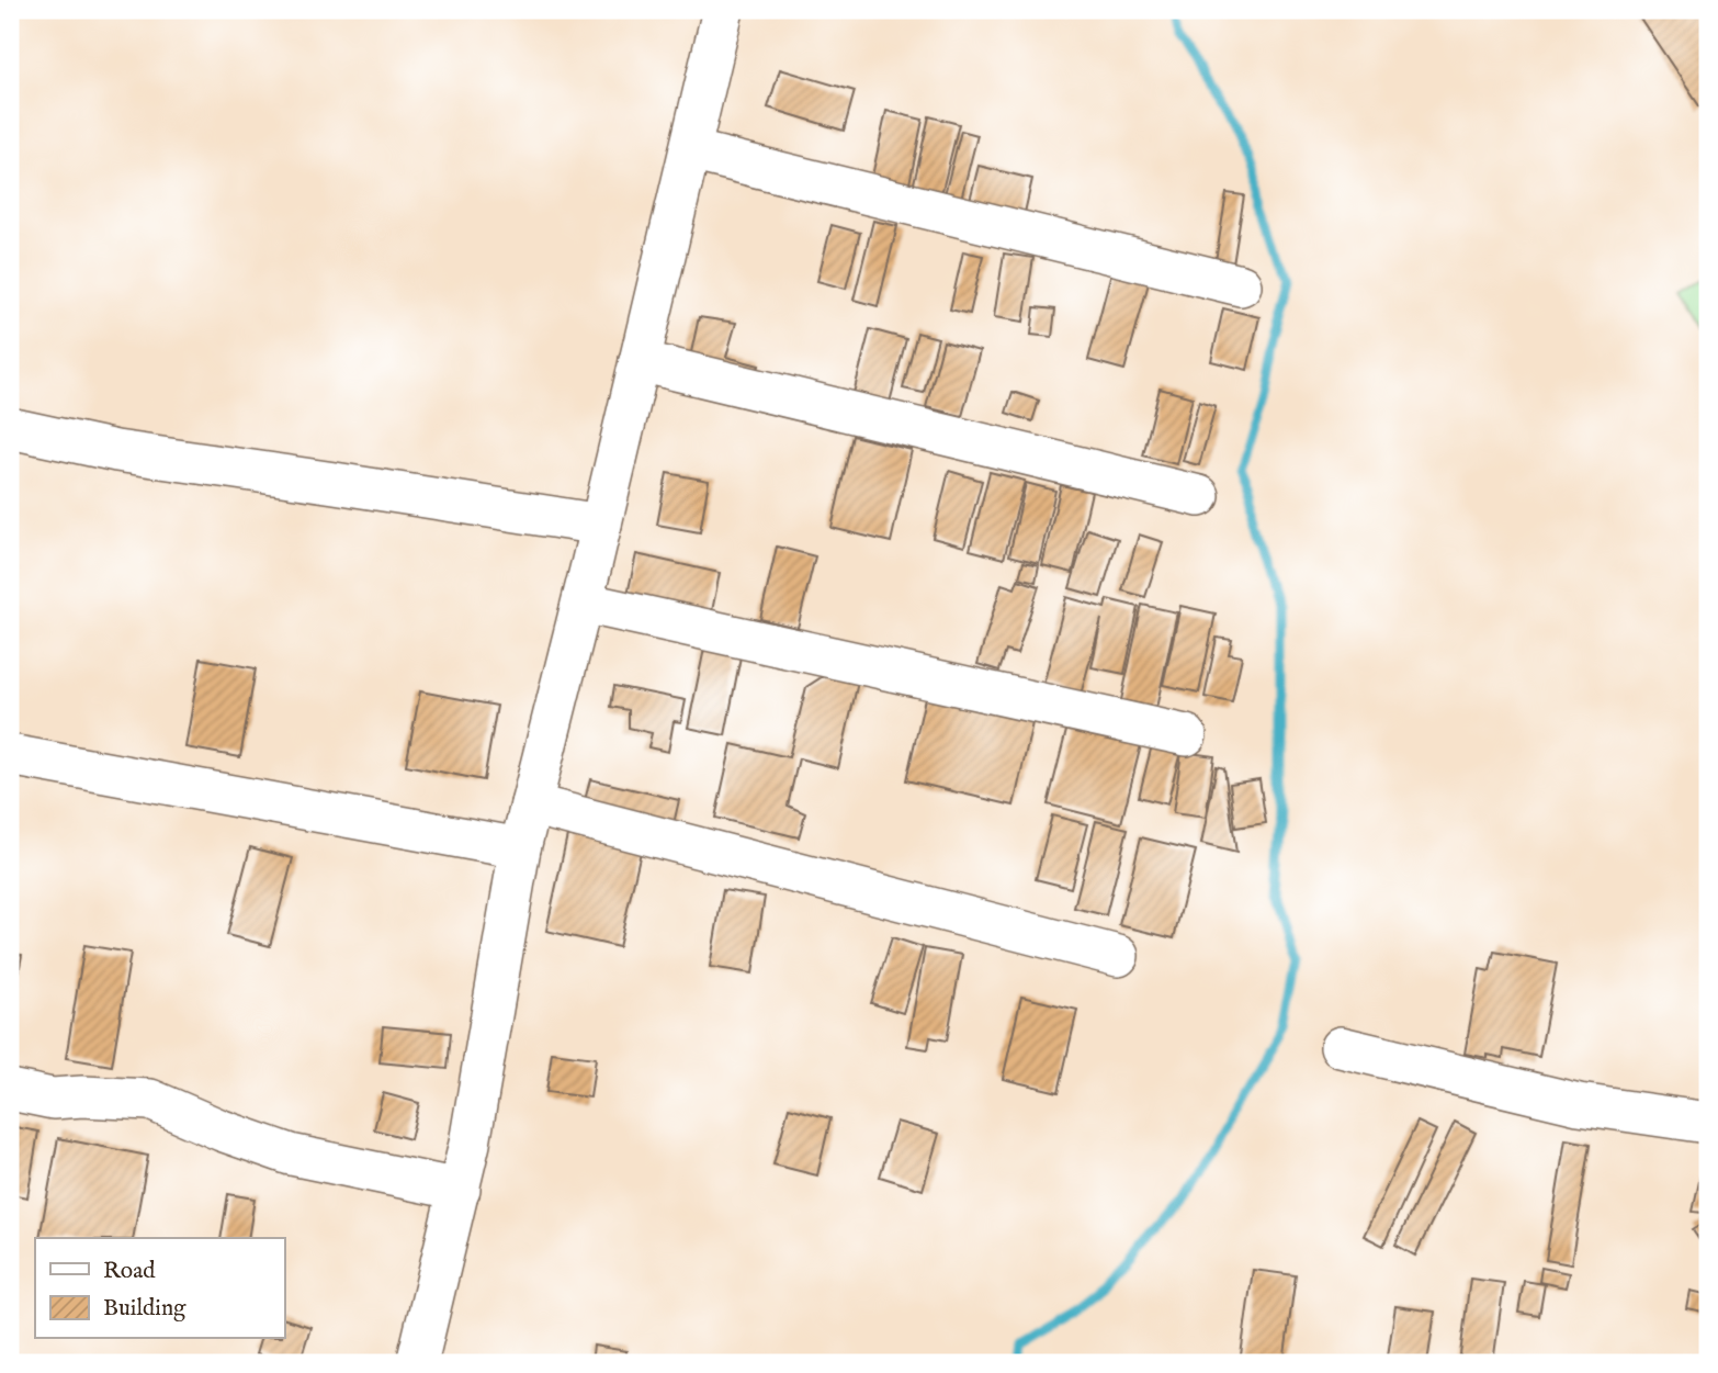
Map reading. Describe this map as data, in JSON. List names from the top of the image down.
{
  "legend": ["Road", "Building"]
}
